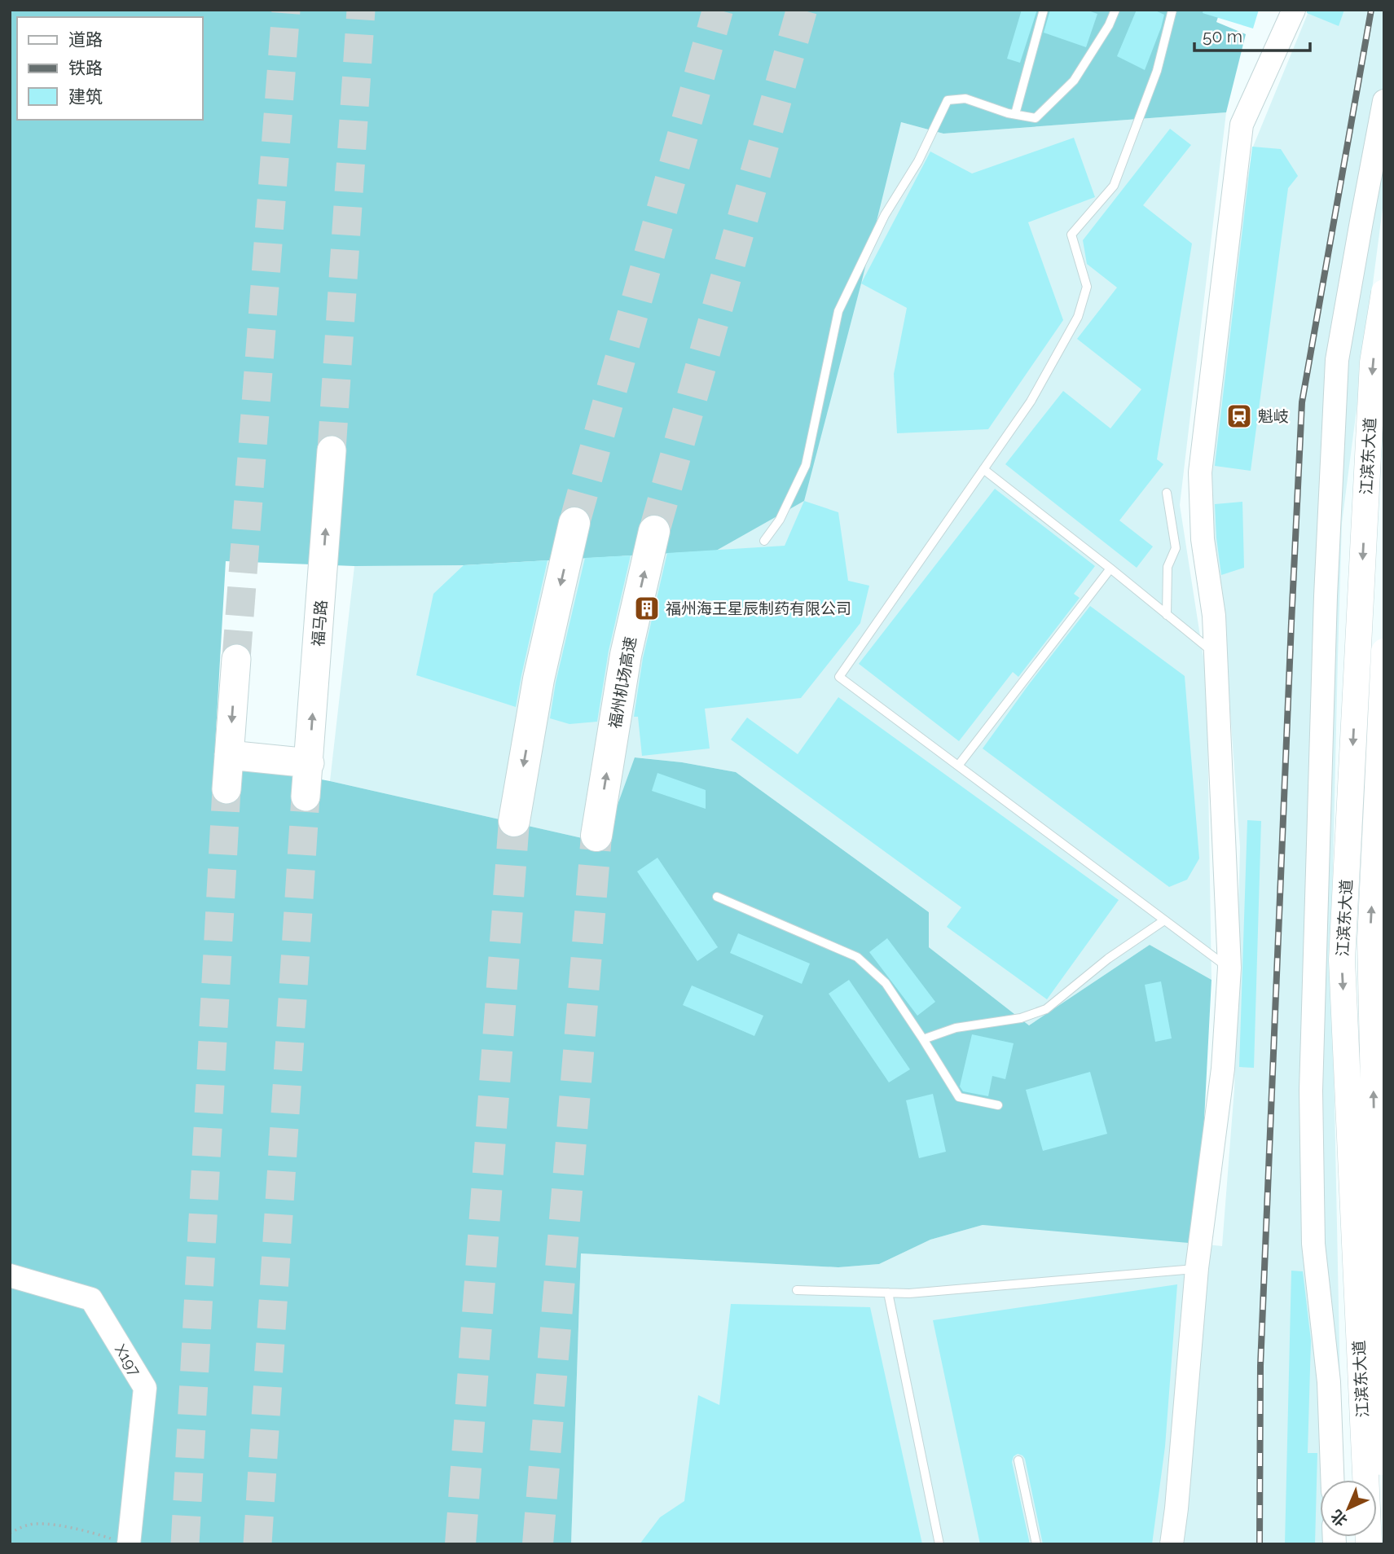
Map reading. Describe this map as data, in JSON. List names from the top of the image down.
{
  "streets": {
    "highway": ["福州机场高速"],
    "main road": ["江滨东大道", "福马路"],
    "street": ["X197"]
  },
  "places": {
    "station": ["魁岐"],
    "building": ["福州海王星辰制药有限公司"]
  },
  "legend": ["道路", "铁路", "建筑"],
  "scale_bar": "50 m",
  "north": "bottom left"
}
